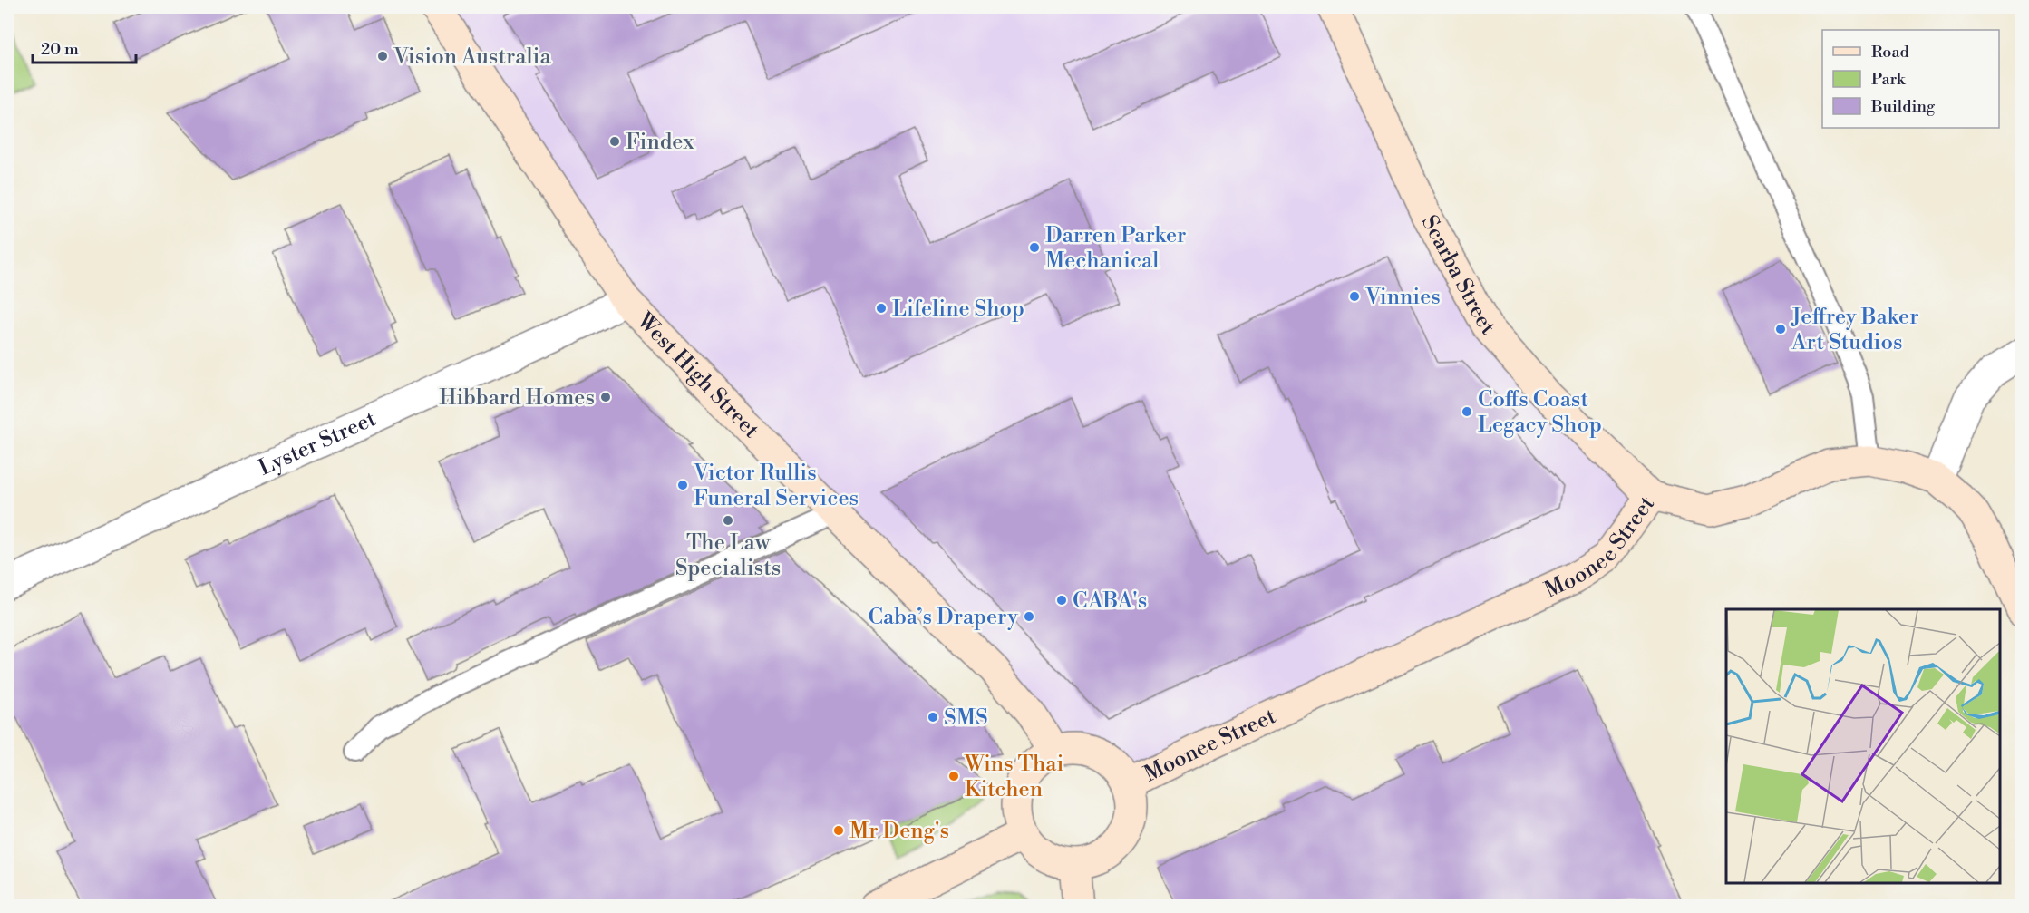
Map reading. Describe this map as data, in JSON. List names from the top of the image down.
{
  "streets": {
    "street": [
      "Scarba Street",
      "West High Street",
      "Lyster Street",
      "Moonee Street"
    ]
  },
  "crossings": [
    ["Scarba Street", "Moonee Street"],
    ["West High Street", "Lyster Street"],
    ["West High Street", "Moonee Street"]
  ],
  "places": [
    "Vision Australia",
    "Findex",
    "Darren Parker Mechanical",
    "Vinnies",
    "Lifeline Shop",
    "Jeffrey Baker Art Studios",
    "Hibbard Homes",
    "Coffs Coast Legacy Shop",
    "Victor Rullis Funeral Services",
    "The Law Specialists",
    "CABA's",
    "Caba’s Drapery",
    "SMS",
    "Wins Thai Kitchen",
    "Mr Deng's"
  ],
  "legend": ["Road", "Park", "Building"],
  "scale_bar": "20 m"
}
